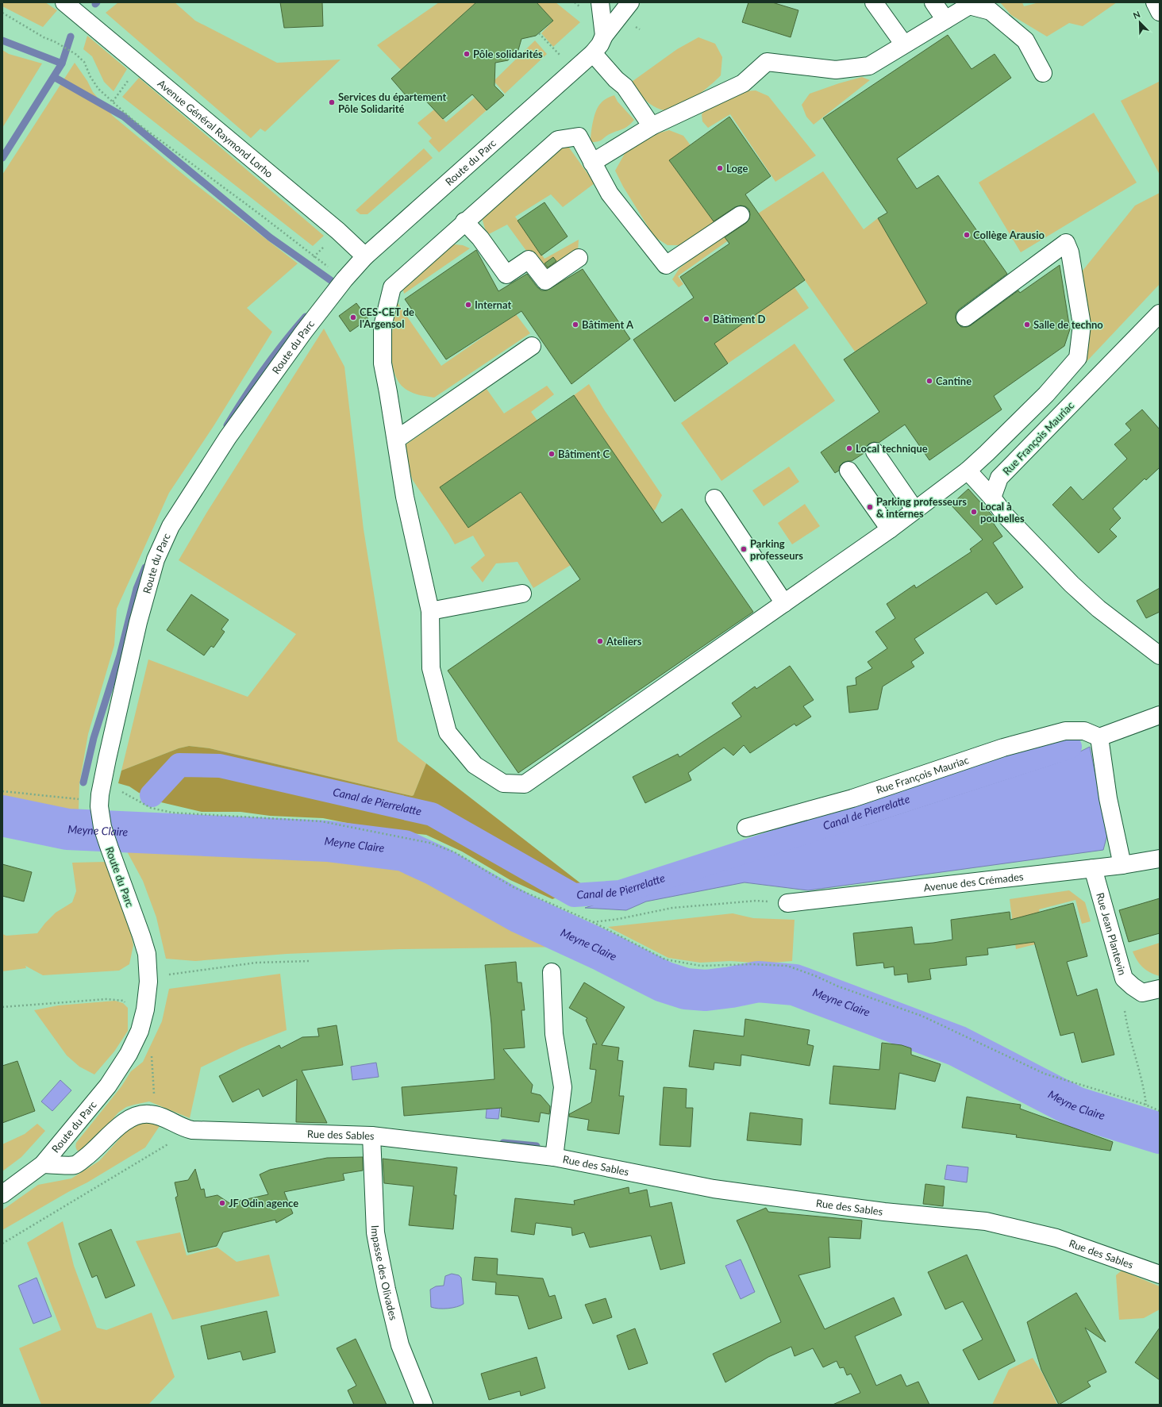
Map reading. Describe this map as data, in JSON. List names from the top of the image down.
{
  "streets": {
    "street": [
      "Avenue Général Raymond Lorho",
      "Route du Parc",
      "Rue François Mauriac",
      "Avenue des Crémades",
      "Rue Jean Plantevin",
      "Rue des Sables",
      "Impasse des Olivades"
    ]
  },
  "crossings": [
    ["Avenue Général Raymond Lorho", "Route du Parc"],
    ["Route du Parc", "Rue des Sables"],
    ["Avenue des Crémades", "Rue Jean Plantevin"],
    ["Rue des Sables", "Impasse des Olivades"]
  ],
  "water": ["Canal de Pierrelatte", "Meyne Claire"],
  "places": [
    "Pôle solidarités",
    "Services du épartement Pôle Solidarité",
    "Loge",
    "Collège Arausio",
    "Internat",
    "CES-CET de l'Argensol",
    "Bâtiment D",
    "Bâtiment A",
    "Salle de techno",
    "Cantine",
    "Local technique",
    "Bâtiment C",
    "Parking professeurs & internes",
    "Local à poubelles",
    "Parking professeurs",
    "Ateliers",
    "JF Odin agence"
  ],
  "north": "top left"
}
